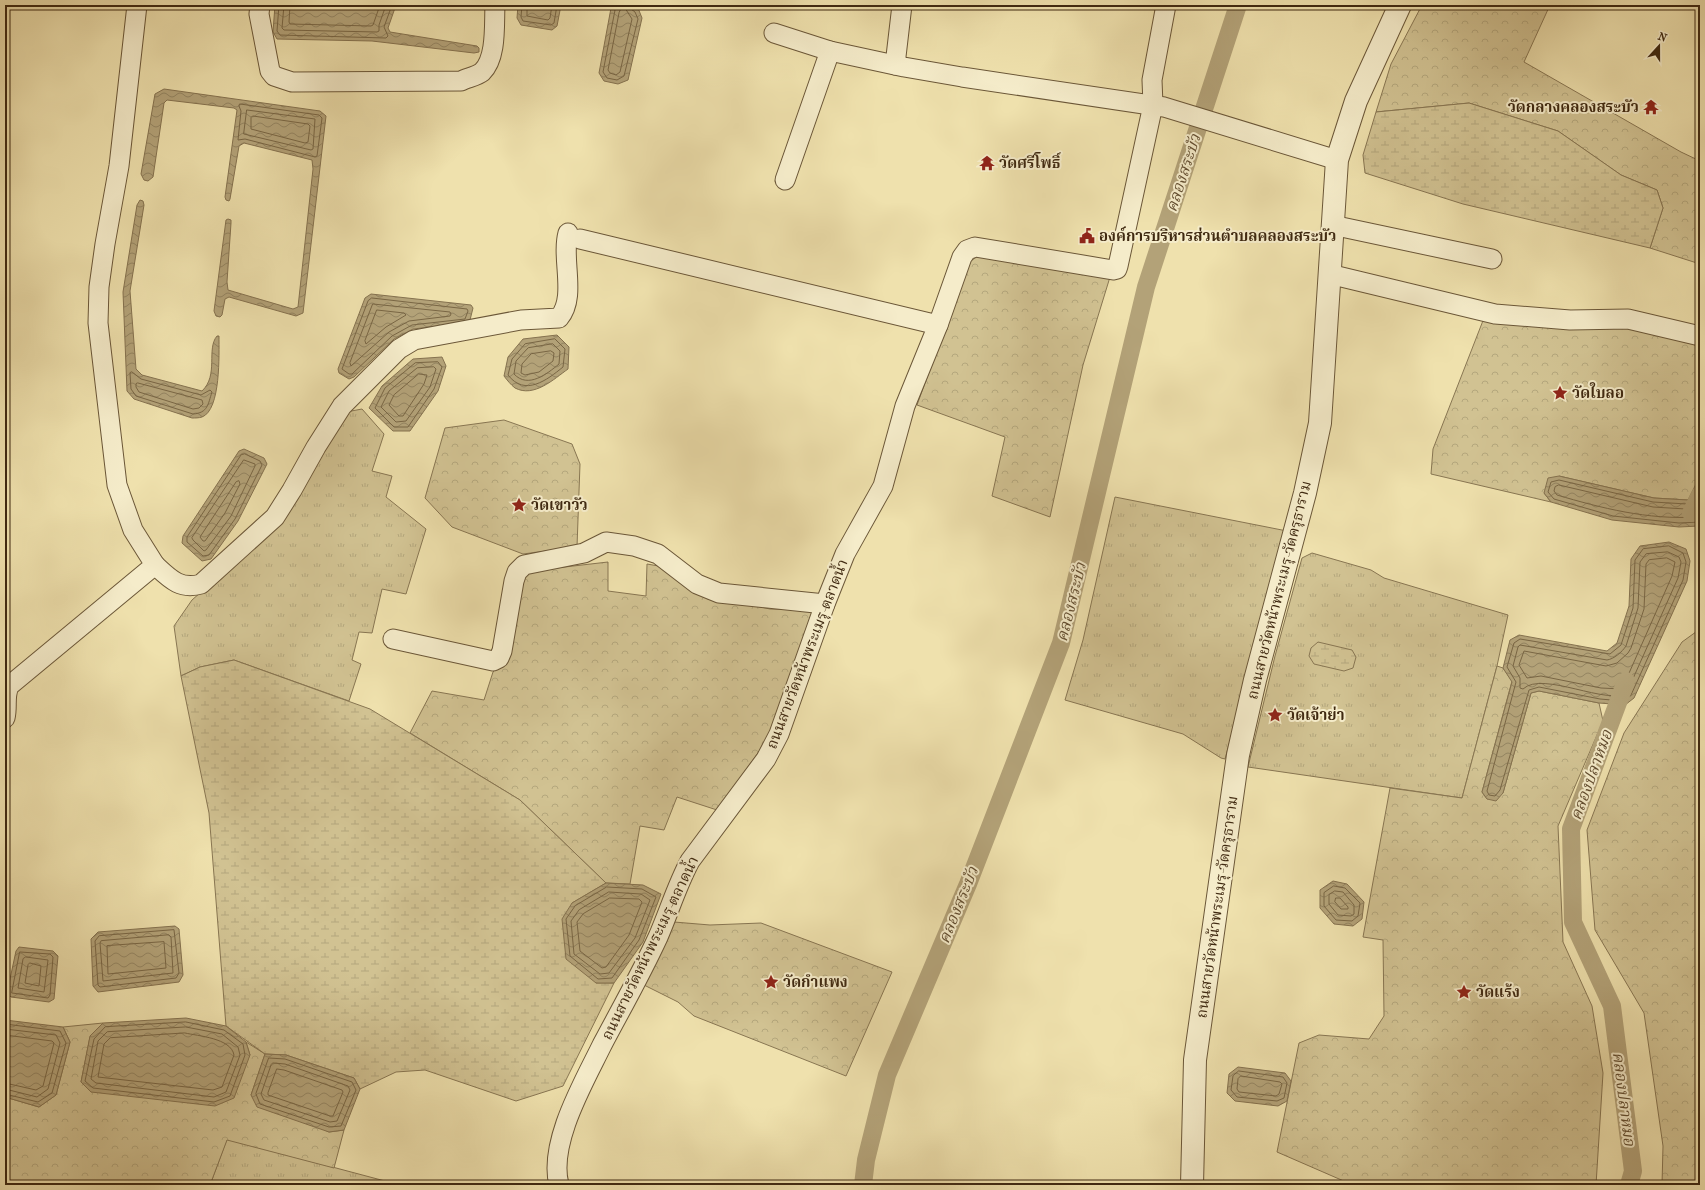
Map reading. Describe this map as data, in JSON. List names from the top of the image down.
{
  "streets": {
    "street": ["ถนนสายวัดหน้าพระเมรุ-วัดครุธาราม", "ถนนสายวัดหน้าพระเมรุ-ตลาดน้ำ"]
  },
  "water": ["คลองสระบัว", "คลองปลาหมอ"],
  "places": {
    "temple": ["วัดกลางคลองสระบัว", "วัดศรีโพธิ์"],
    "public building": ["องค์การบริหารส่วนตำบลคลองสระบัว"],
    "place": [
      "วัดใบลอ",
      "วัดเขาวัว",
      "วัดเจ้าย่า",
      "วัดกำแพง",
      "วัดแร้ง"
    ]
  },
  "north": "top"
}
